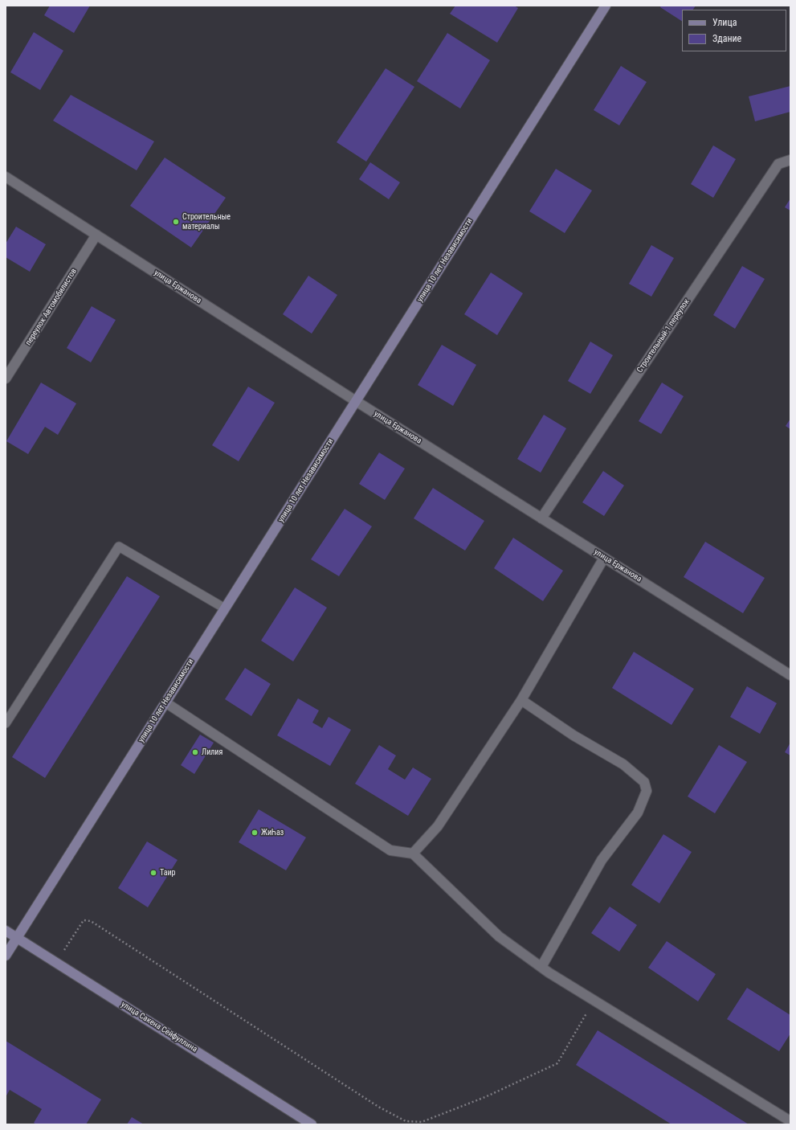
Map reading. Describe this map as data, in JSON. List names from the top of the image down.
{
  "streets": {
    "street": [
      "улица 10 лет Независимости",
      "улица Ержанова",
      "переулок Автомобилистов",
      "Строительный-1 переулок",
      "улица Сакена Сейфуллина"
    ]
  },
  "crossings": [
    ["улица 10 лет Независимости", "улица Ержанова"],
    ["улица 10 лет Независимости", "улица Сакена Сейфуллина"],
    ["улица Ержанова", "переулок Автомобилистов"],
    ["улица Ержанова", "Строительный-1 переулок"]
  ],
  "places": [
    "Строительные материалы",
    "Лилия",
    "ЖиҺаз",
    "Таир"
  ],
  "legend": ["Улица", "Здание"]
}
